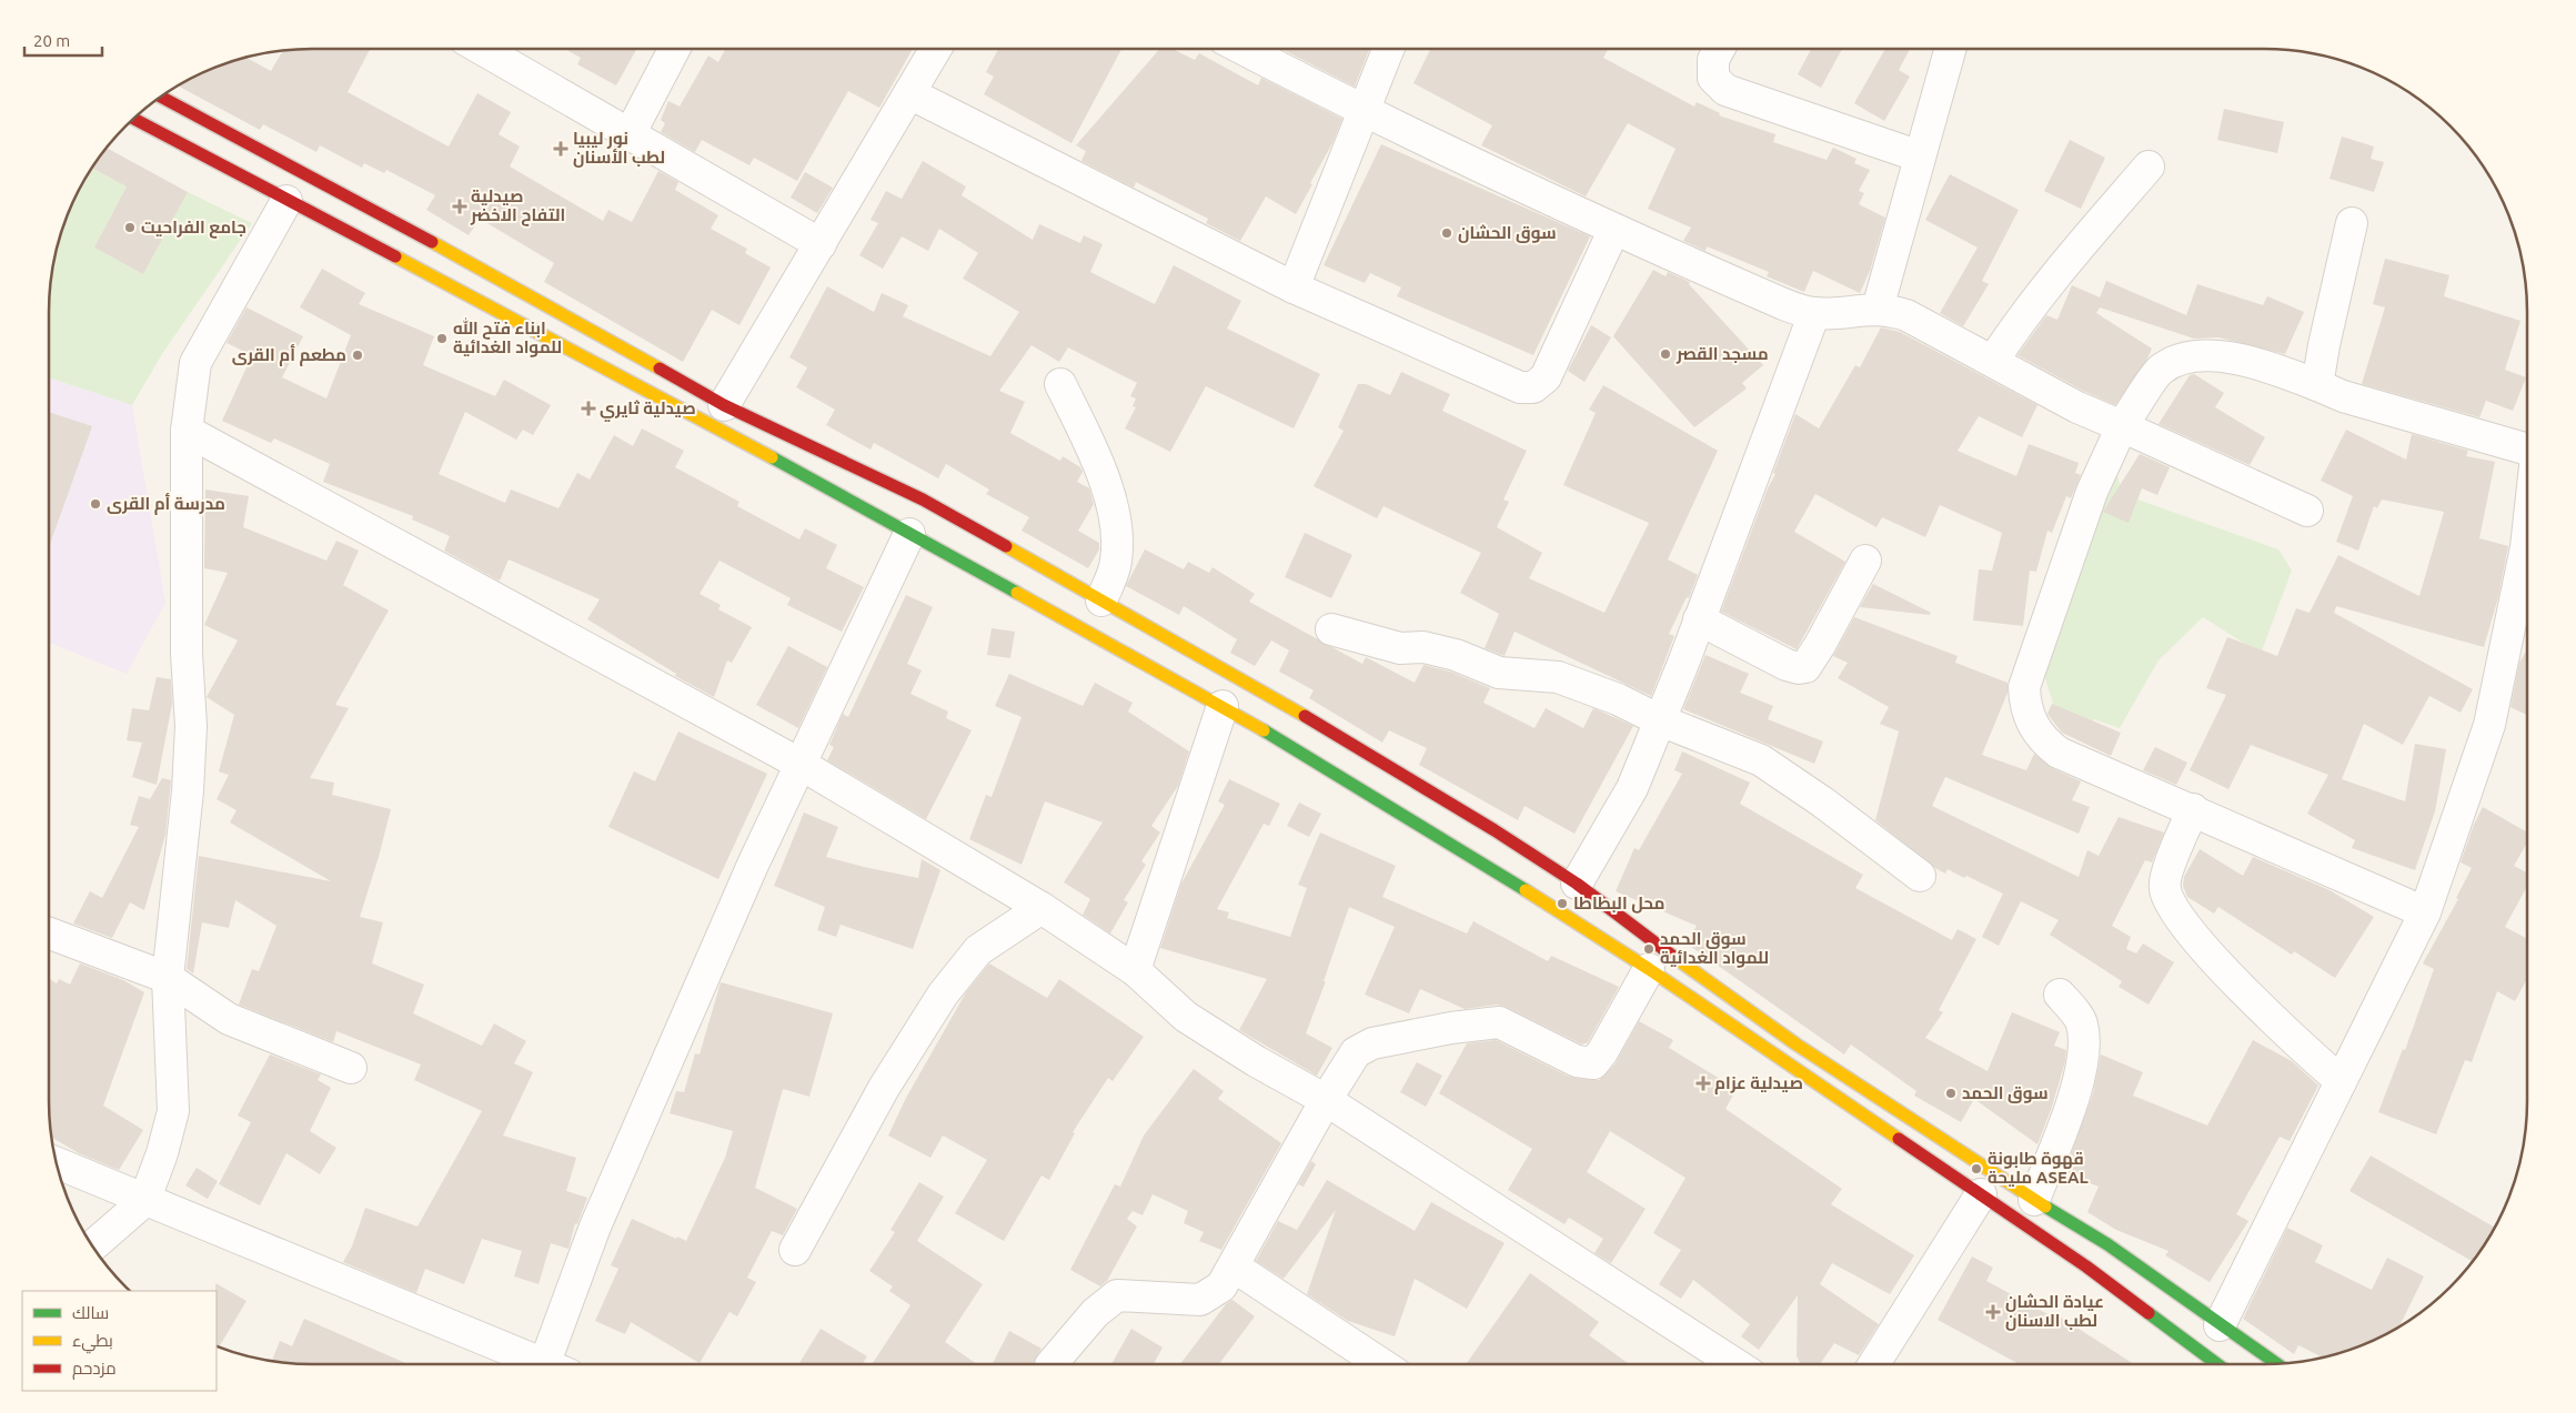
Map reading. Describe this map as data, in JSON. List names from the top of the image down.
{
  "places": {
    "health": [
      "نور ليبيا لطب الأسنان",
      "صيدلية التفاح الاخضر",
      "صيدلية ثايري",
      "صيدلية عزام",
      "عيادة الحشان لطب الاسنان"
    ],
    "other": [
      "جامع الفراحيت",
      "سوق الحشان",
      "ابناء فتح الله للمواد الغدائية",
      "مسجد القصر",
      "مطعم أم القرى",
      "مدرسة أم القرى",
      "محل البطاطا",
      "سوق الحمد للمواد الغدائية",
      "سوق الحمد",
      "قهوة طابونة مليحة ASEAL"
    ]
  },
  "legend": ["سالك", "بطيء", "مزدحم"],
  "scale_bar": "20 m"
}
